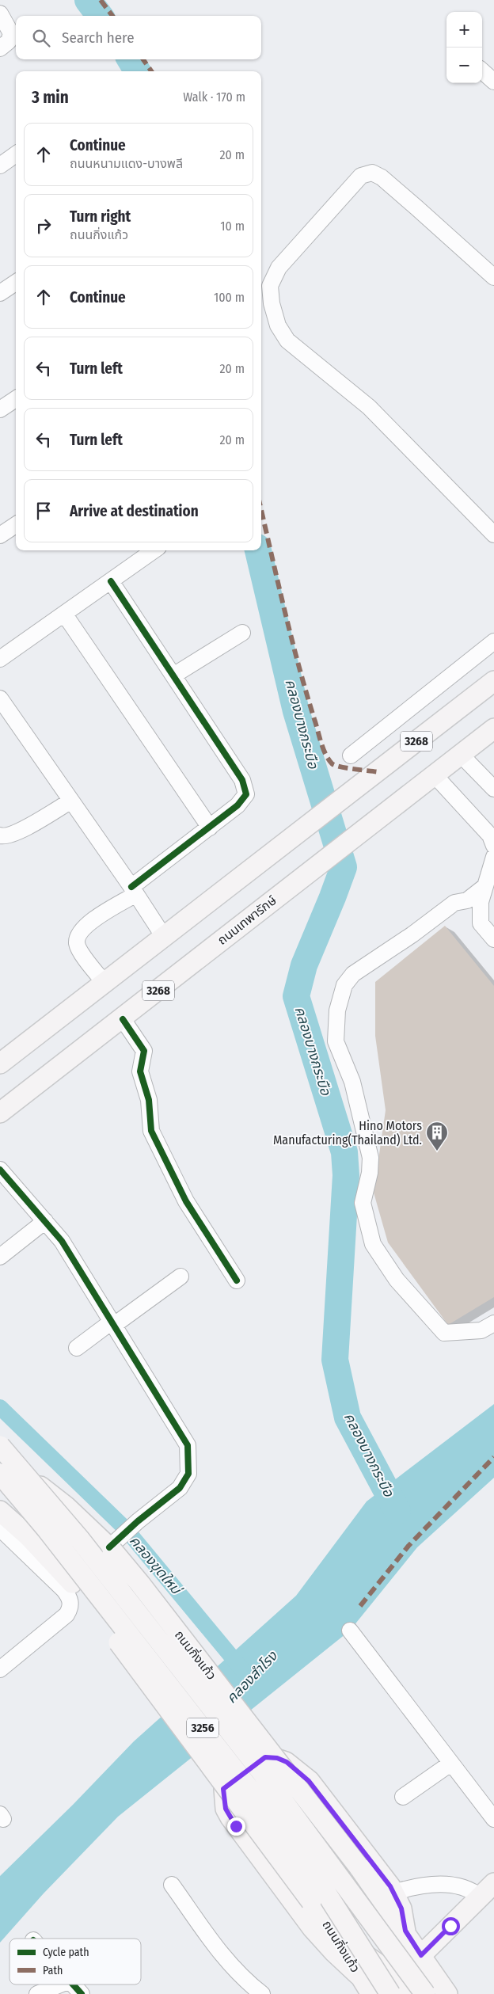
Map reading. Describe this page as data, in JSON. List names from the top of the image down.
{
  "streets": {
    "main road": [
      "3268",
      "ถนนเทพารักษ์",
      "ถนนกิ่งแก้ว",
      "3256"
    ]
  },
  "water": ["คลองบางกระบือ", "คลองขุดใหม่", "คลองสำโรง"],
  "places": {
    "building": ["Hino Motors Manufacturing(Thailand) Ltd."]
  },
  "legend": ["Cycle path", "Path"],
  "page": {
    "map_buttons": ["+", "−"],
    "search": "Search here",
    "heading": ["3 min", "Walk · 170 m"],
    "list": [
      ["Continue", "ถนนหนามแดง-บางพลี", "20 m"],
      ["Turn right", "ถนนกิ่งแก้ว", "10 m"],
      ["Continue", "100 m"],
      ["Turn left", "20 m"],
      ["Turn left", "20 m"],
      "Arrive at destination"
    ]
  }
}
